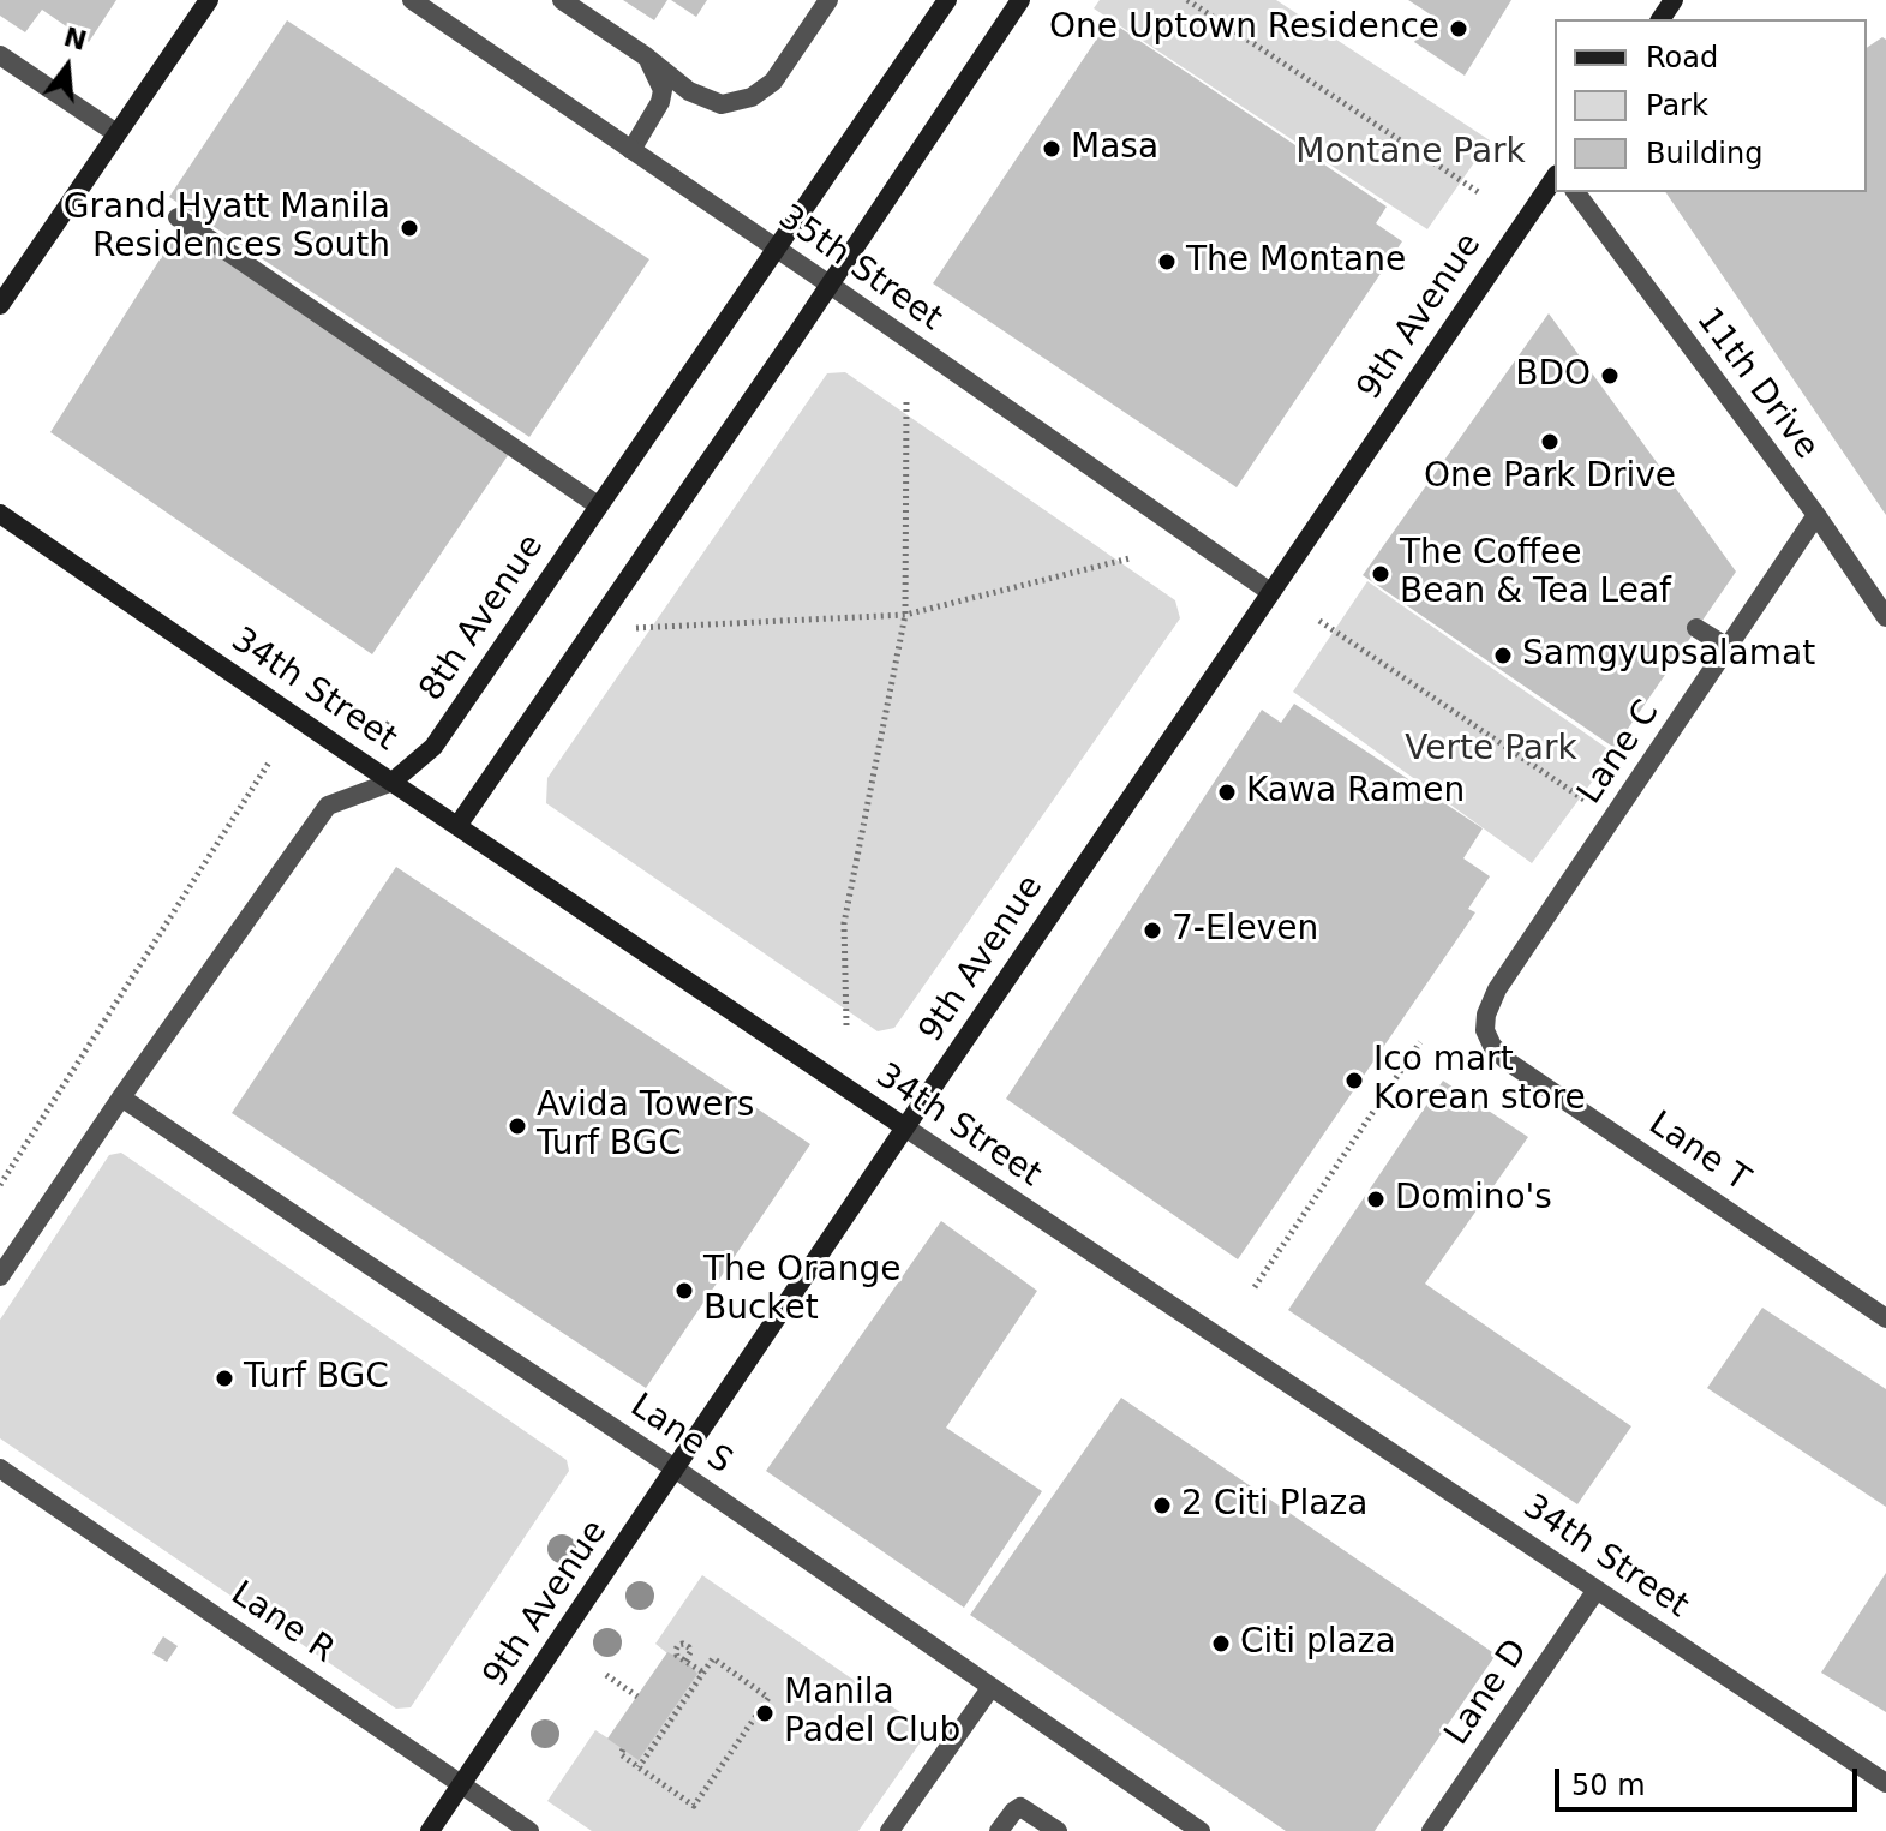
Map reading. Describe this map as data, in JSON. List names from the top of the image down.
{
  "streets": {
    "street": [
      "35th Street",
      "9th Avenue",
      "11th Drive",
      "8th Avenue",
      "34th Street",
      "Lane C",
      "Lane T",
      "Lane S",
      "Lane R",
      "Lane D"
    ]
  },
  "crossings": [
    ["35th Street", "9th Avenue"],
    ["35th Street", "8th Avenue"],
    ["9th Avenue", "34th Street"],
    ["9th Avenue", "Lane S"],
    ["9th Avenue", "Lane R"],
    ["11th Drive", "Lane C"],
    ["8th Avenue", "34th Street"],
    ["8th Avenue", "Lane S"],
    ["34th Street", "Lane D"],
    ["Lane C", "Lane T"]
  ],
  "parks": ["Montane Park", "Verte Park"],
  "places": [
    "One Uptown Residence",
    "Masa",
    "Grand Hyatt Manila Residences South",
    "The Montane",
    "BDO",
    "One Park Drive",
    "The Coffee Bean & Tea Leaf",
    "Samgyupsalamat",
    "Kawa Ramen",
    "7-Eleven",
    "Ico mart Korean store",
    "Avida Towers Turf BGC",
    "Domino's",
    "The Orange Bucket",
    "Turf BGC",
    "2 Citi Plaza",
    "Citi plaza",
    "Manila Padel Club"
  ],
  "legend": ["Road", "Park", "Building"],
  "scale_bar": "50 m",
  "north": "top"
}
